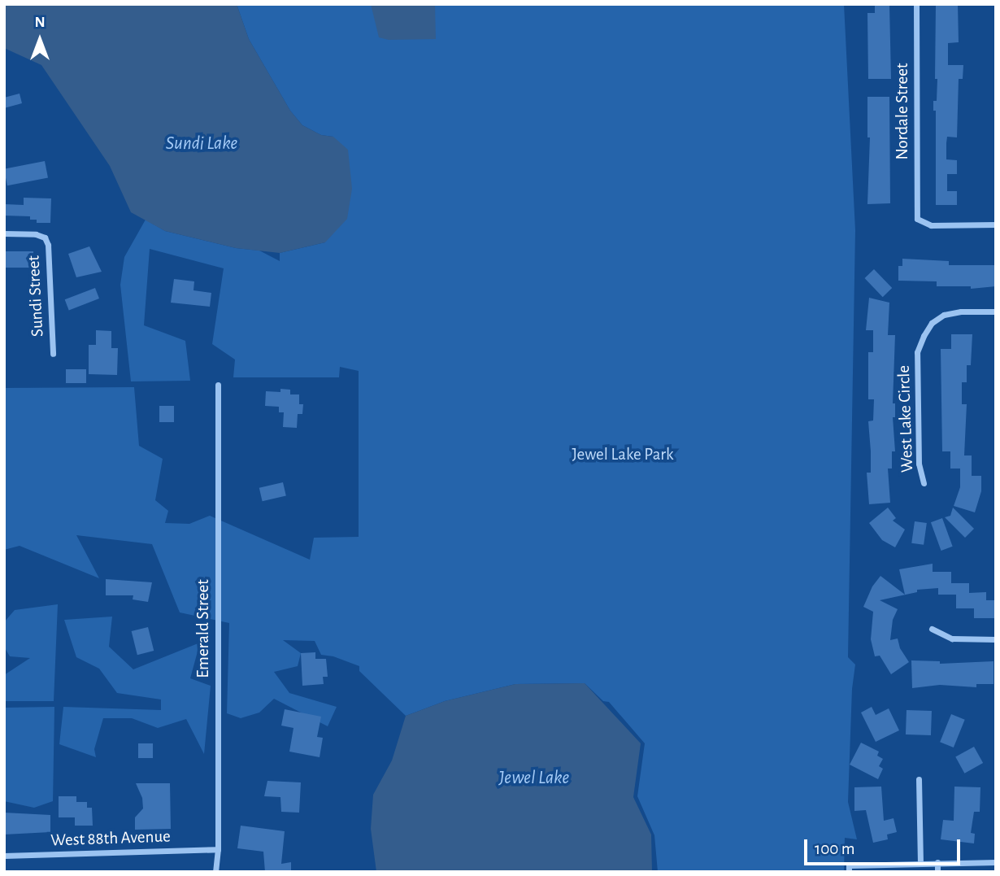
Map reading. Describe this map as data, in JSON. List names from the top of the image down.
{
  "streets": {
    "street": [
      "Nordale Street",
      "Sundi Street",
      "West Lake Circle",
      "Emerald Street",
      "West 88th Avenue"
    ]
  },
  "crossings": [
    ["Emerald Street", "West 88th Avenue"]
  ],
  "water": ["Sundi Lake", "Jewel Lake"],
  "parks": ["Jewel Lake Park"],
  "scale_bar": "100 m",
  "north": "top"
}
